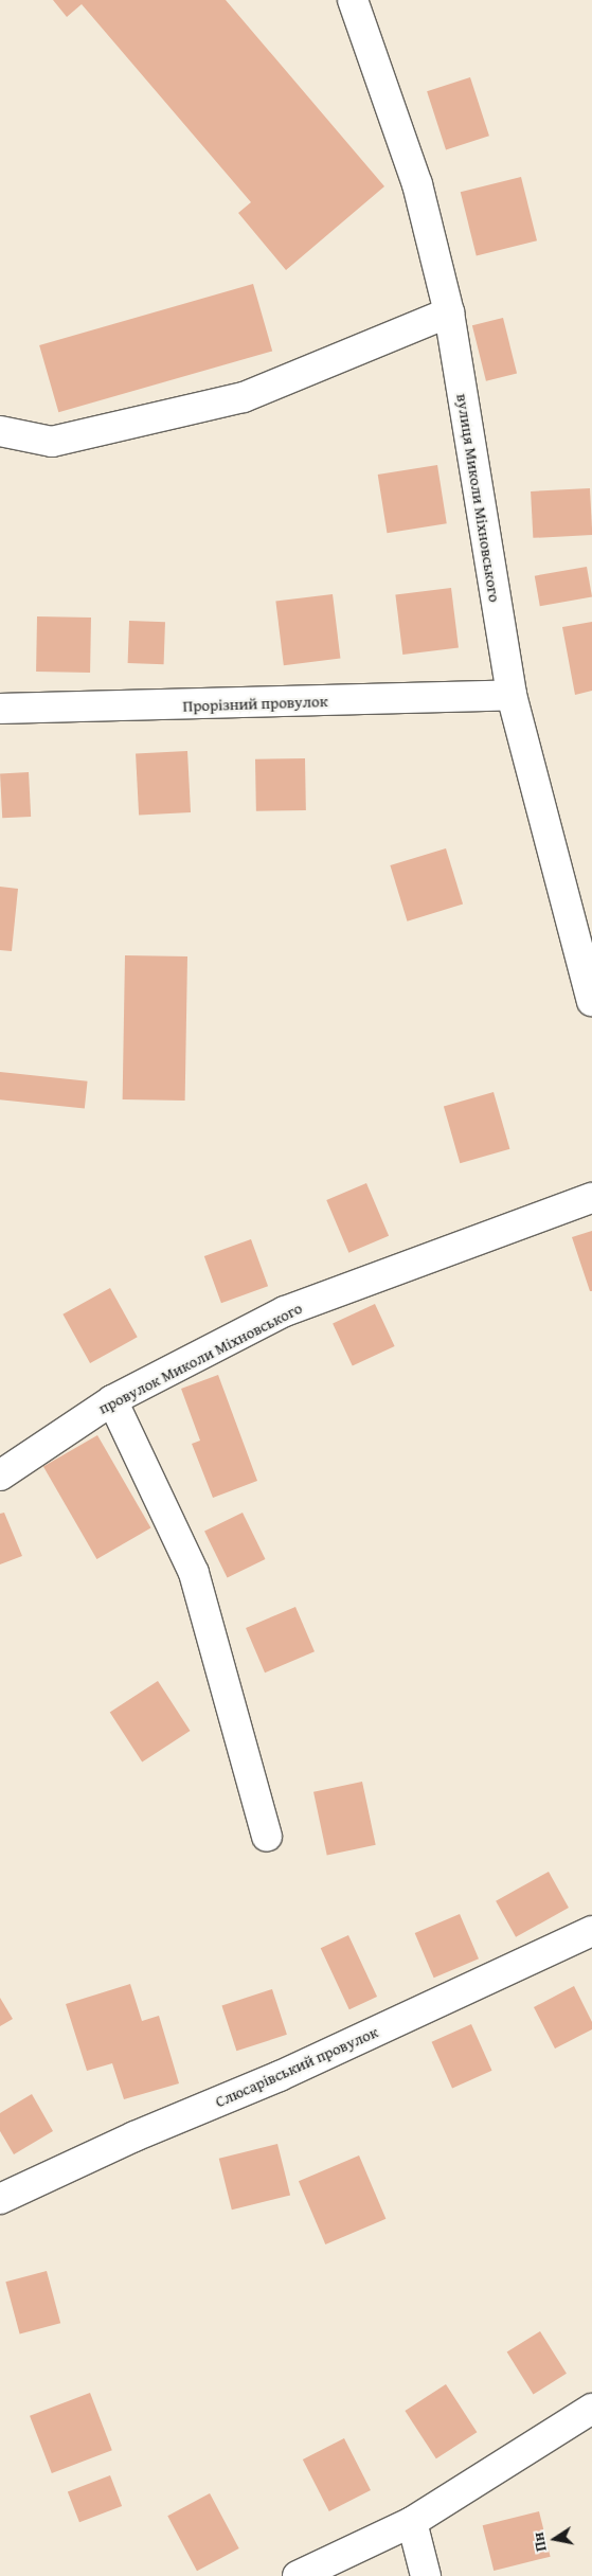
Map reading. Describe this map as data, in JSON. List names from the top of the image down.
{
  "streets": {
    "street": [
      "вулиця Миколи Міхновського",
      "Прорізний провулок",
      "провулок Миколи Міхновського",
      "Слюсарівський провулок"
    ]
  },
  "crossings": [
    ["вулиця Миколи Міхновського", "Прорізний провулок"]
  ],
  "north": "left"
}
